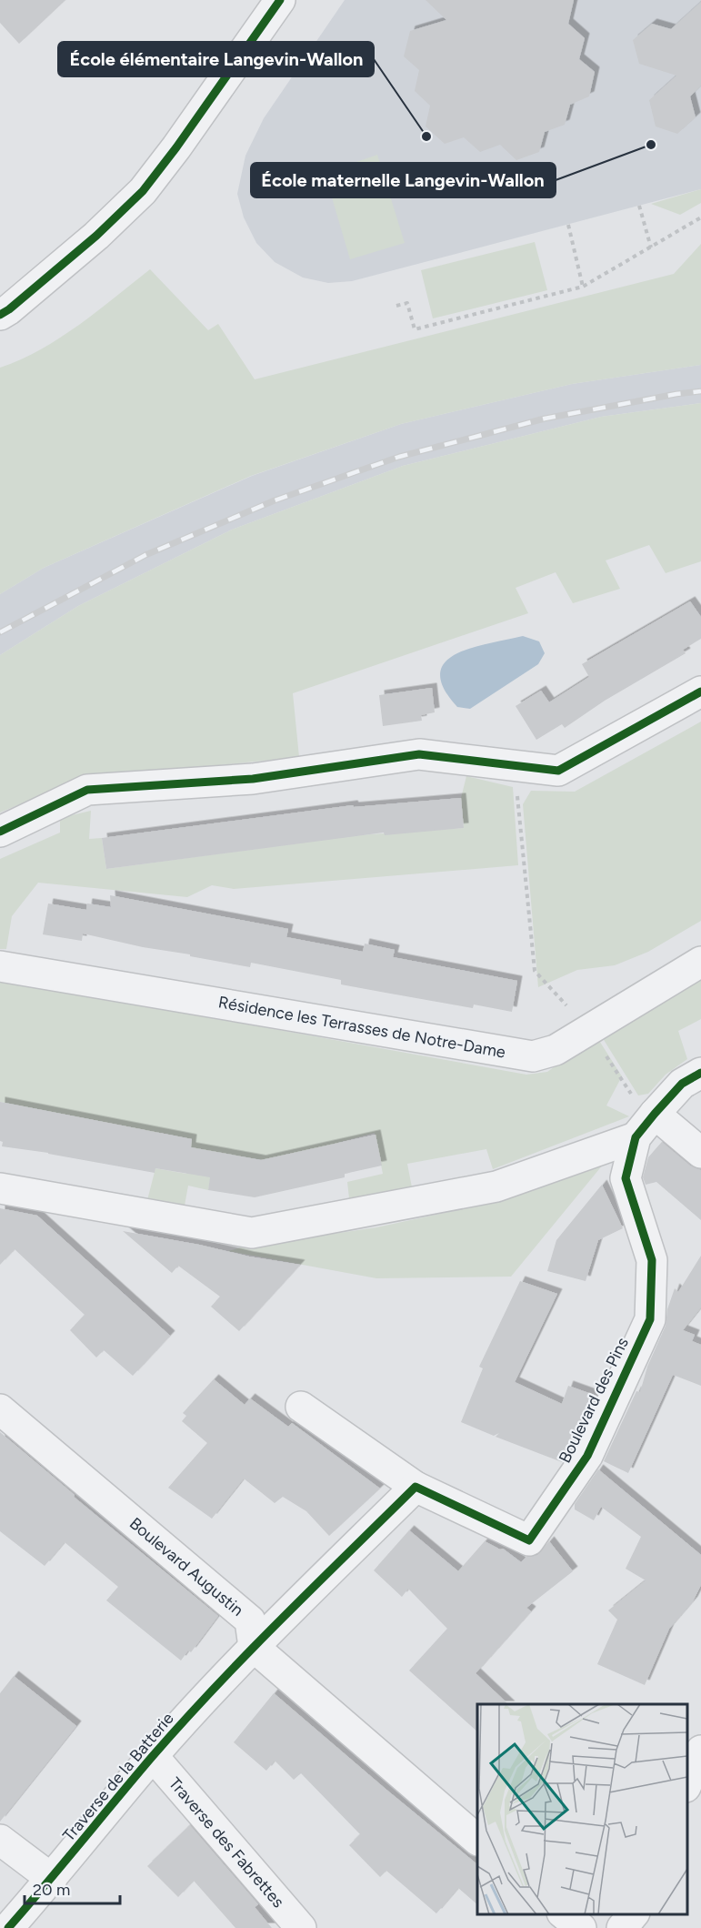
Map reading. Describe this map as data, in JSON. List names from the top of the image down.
{
  "streets": {
    "street": [
      "Résidence les Terrasses de Notre-Dame",
      "Boulevard des Pins",
      "Boulevard Augustin",
      "Traverse de la Batterie",
      "Traverse des Fabrettes"
    ]
  },
  "crossings": [
    ["Boulevard Augustin", "Traverse de la Batterie"],
    ["Traverse de la Batterie", "Traverse des Fabrettes"]
  ],
  "places": ["École élémentaire Langevin-Wallon", "École maternelle Langevin-Wallon"],
  "scale_bar": "20 m"
}
